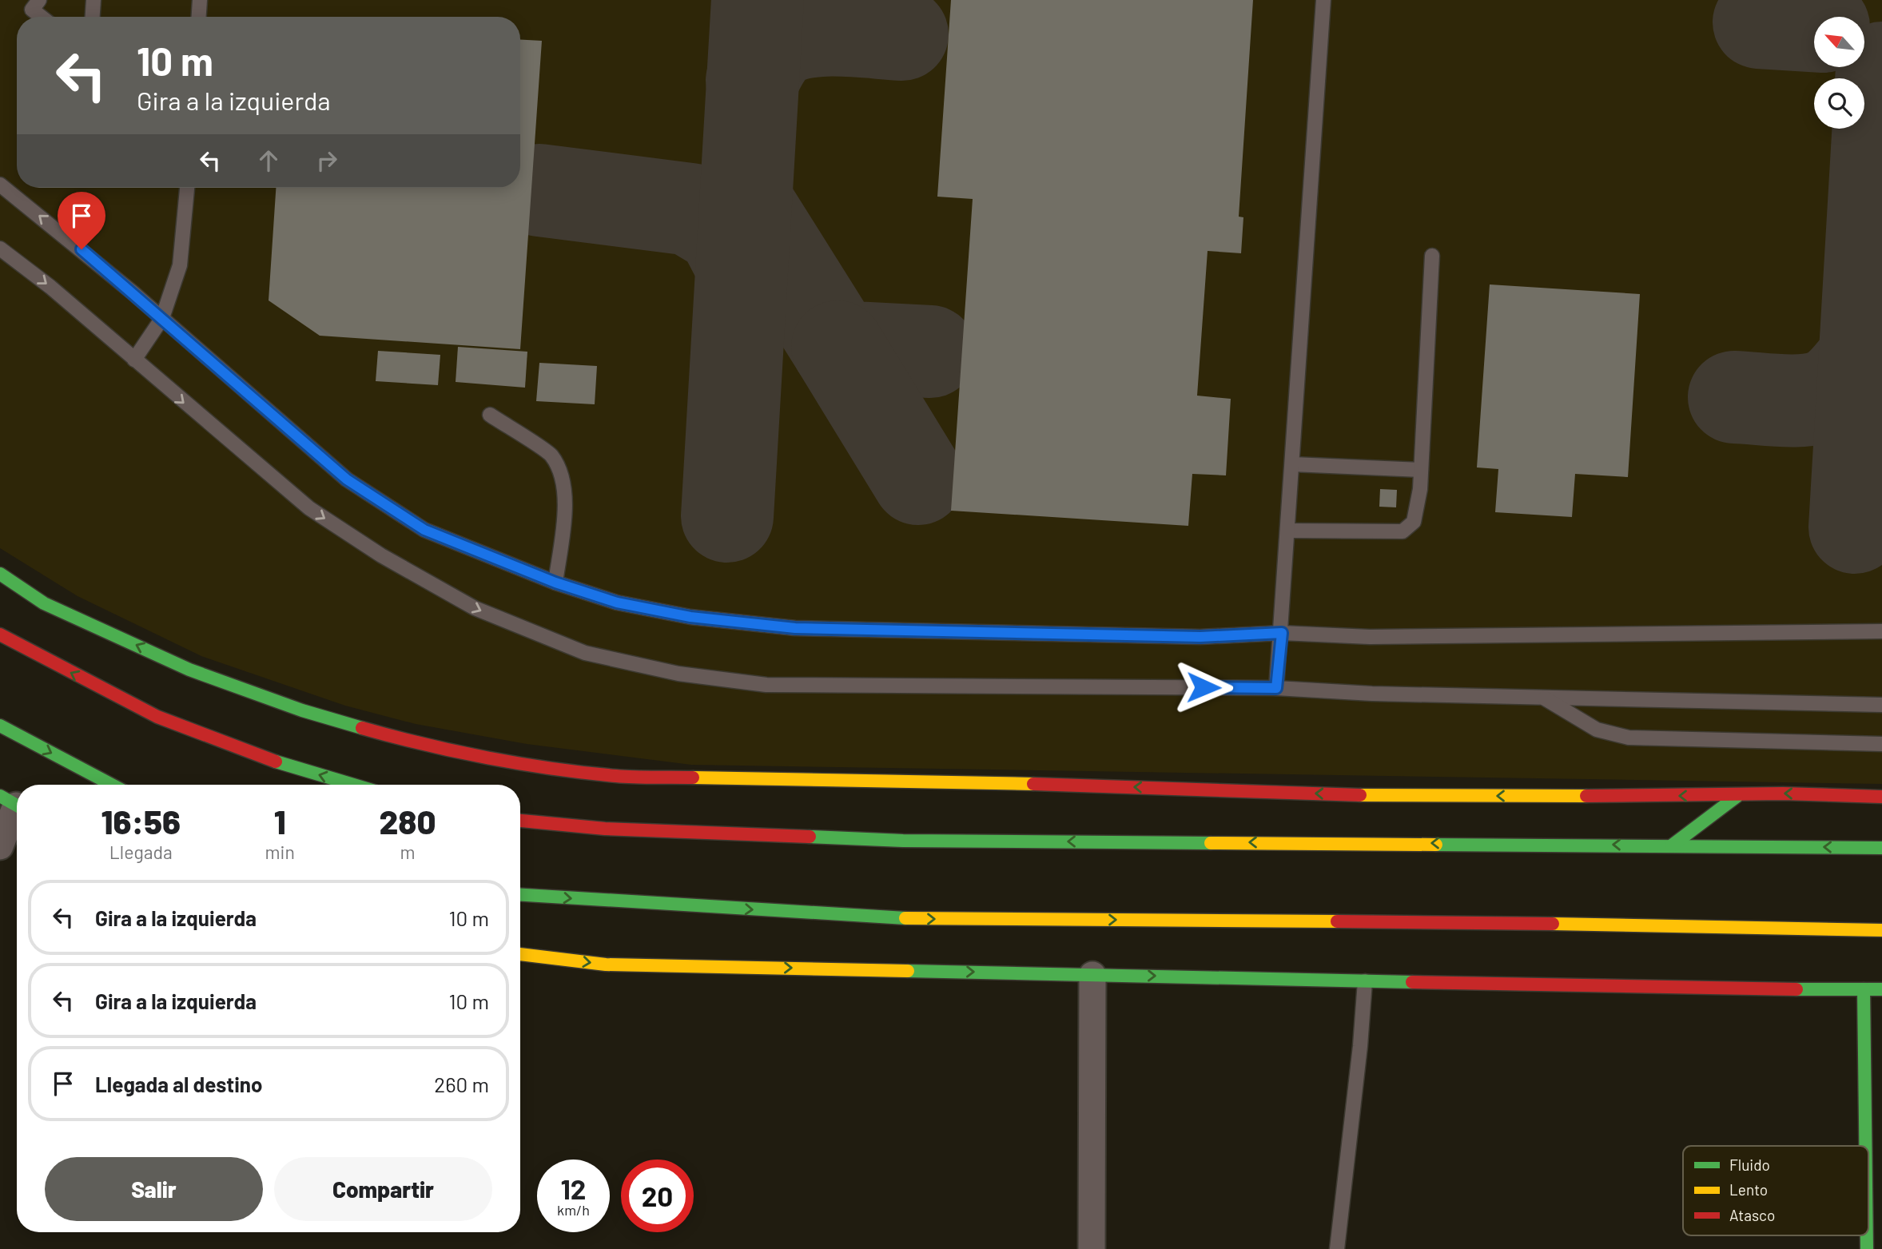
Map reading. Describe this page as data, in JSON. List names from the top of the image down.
{
  "legend": ["Fluido", "Lento", "Atasco"],
  "north": "top left",
  "page": {
    "turn": ["10 m", "Gira a la izquierda"],
    "eta": [
      "16:56",
      "Llegada",
      "1",
      "min",
      "280",
      "m"
    ],
    "list": [
      {
        "name": "Gira a la izquierda",
        "value": "10 m"
      },
      {
        "name": "Gira a la izquierda",
        "value": "10 m"
      },
      {
        "name": "Llegada al destino",
        "value": "260 m"
      }
    ],
    "buttons": ["Salir", "Compartir"],
    "speed": "12 km/h",
    "limit": "20"
  }
}
